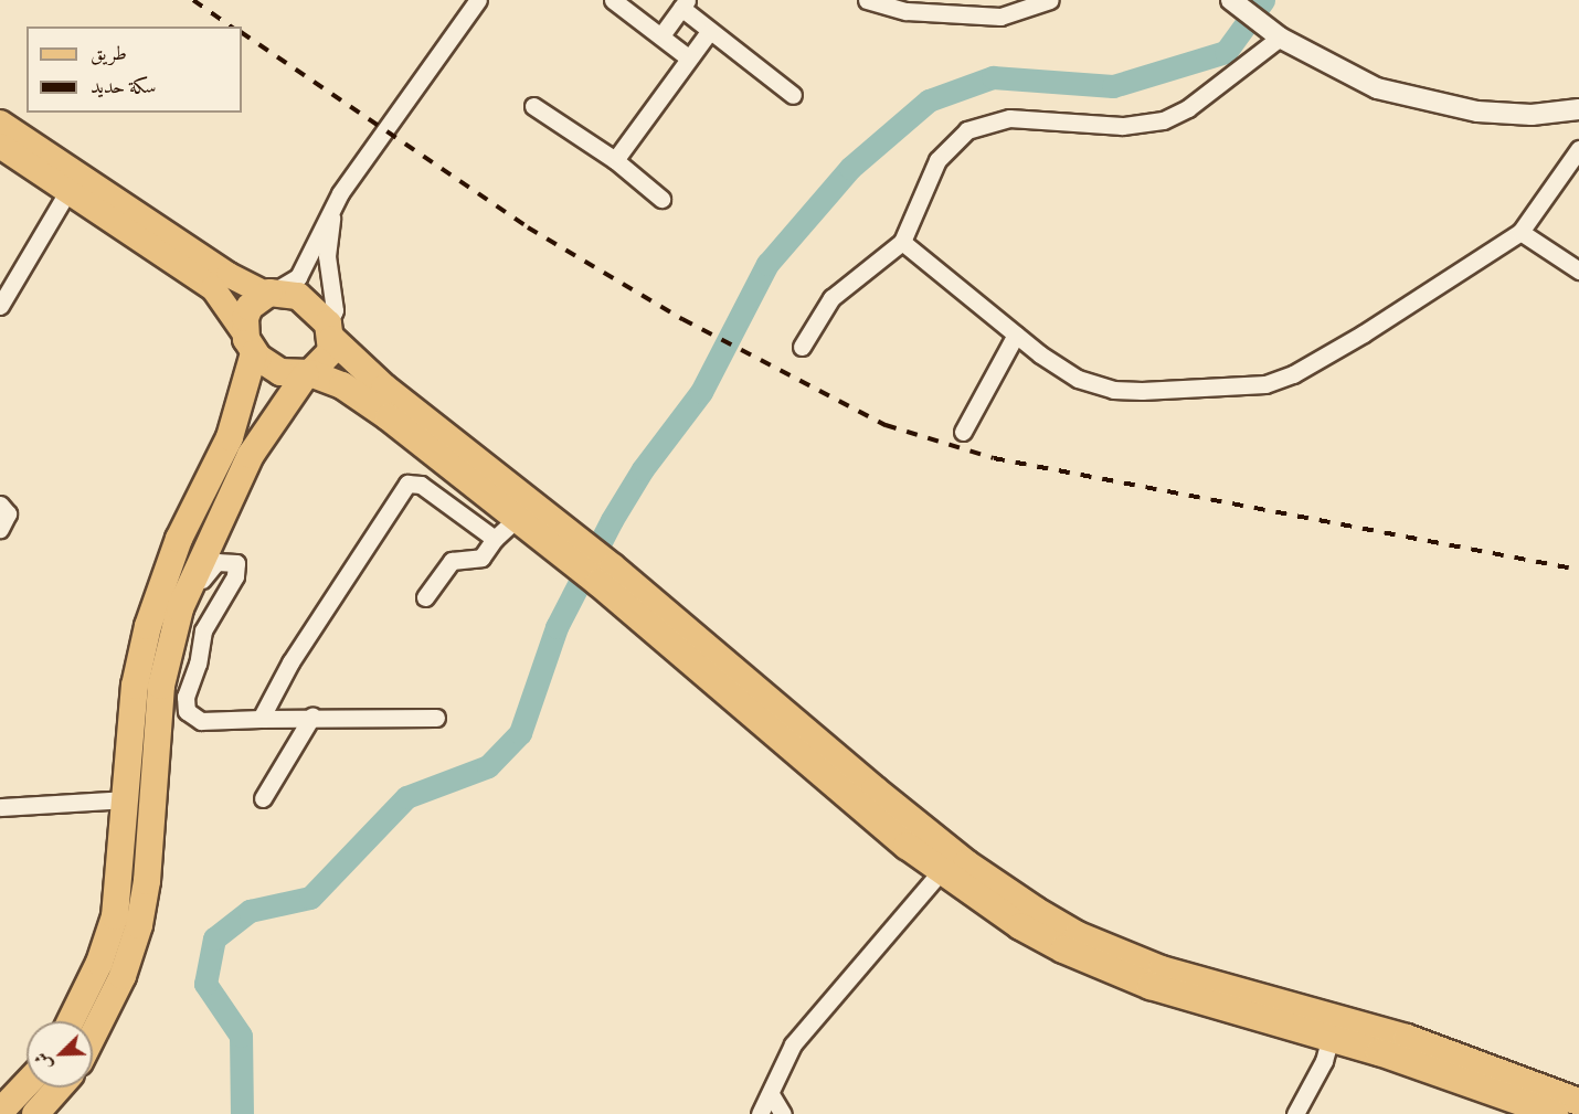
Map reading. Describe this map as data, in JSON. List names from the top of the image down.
{
  "legend": ["طريق", "سكة حديد"],
  "north": "bottom left"
}
